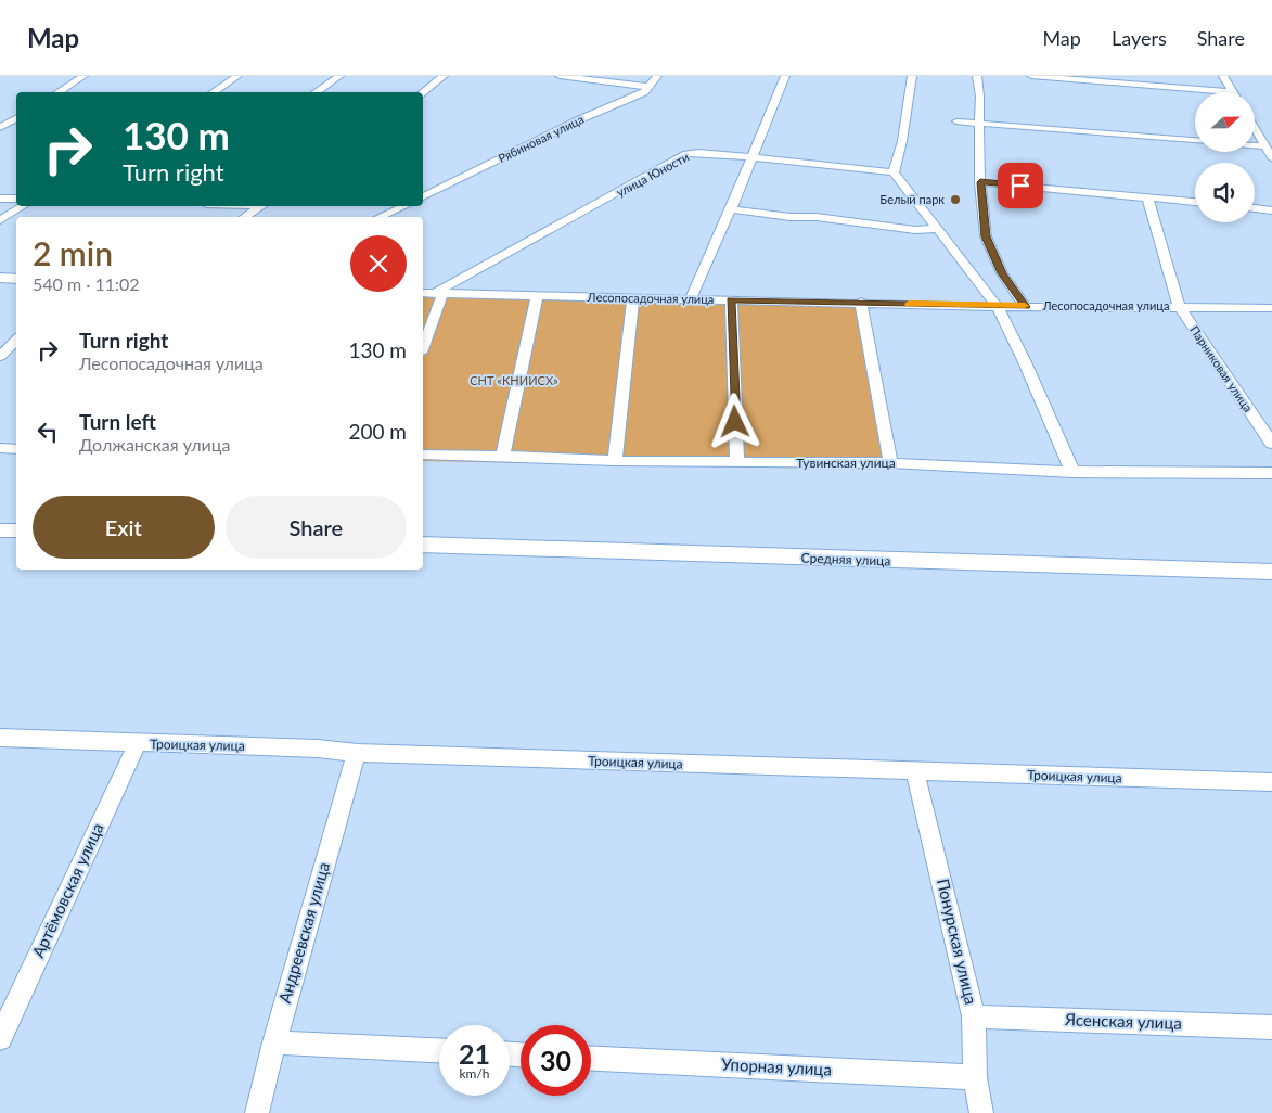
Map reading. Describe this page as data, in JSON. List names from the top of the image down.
{
  "streets": {
    "street": [
      "Рябиновая улица",
      "улица Юности",
      "Лесопосадочная улица",
      "Парниковая улица",
      "Тувинская улица",
      "Средняя улица",
      "Троицкая улица",
      "Артёмовская улица",
      "Андреевская улица",
      "Понурская улица",
      "Ясенская улица",
      "Упорная улица"
    ]
  },
  "crossings": [
    ["улица Юности", "Лесопосадочная улица"],
    ["Лесопосадочная улица", "Парниковая улица"],
    ["Троицкая улица", "Артёмовская улица"],
    ["Троицкая улица", "Андреевская улица"],
    ["Троицкая улица", "Понурская улица"],
    ["Понурская улица", "Ясенская улица"],
    ["Понурская улица", "Упорная улица"]
  ],
  "parks": ["СНТ «КНИИСХ»"],
  "places": ["Белый парк"],
  "north": "right",
  "page": {
    "header": "Map",
    "nav": ["Map", "Layers", "Share"],
    "turn": ["130 m", "Turn right"],
    "heading": ["2 min", "540 m · 11:02"],
    "list": [
      {
        "name": "Turn right",
        "note": "Лесопосадочная улица",
        "value": "130 m"
      },
      {
        "name": "Turn left",
        "note": "Должанская улица",
        "value": "200 m"
      }
    ],
    "buttons": ["Exit", "Share"],
    "speed": "21 km/h",
    "limit": "30"
  }
}
